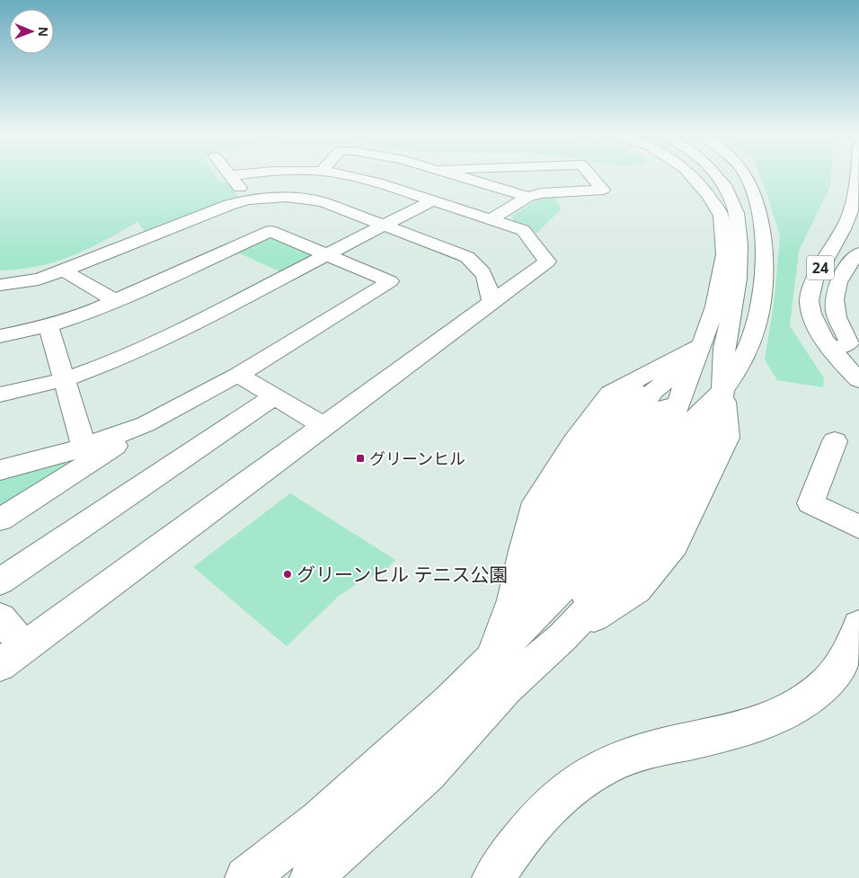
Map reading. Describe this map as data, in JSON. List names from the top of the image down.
{
  "streets": {
    "main road": ["24"]
  },
  "places": {
    "transit": ["グリーンヒル"],
    "other": ["グリーンヒル テニス公園"]
  },
  "north": "right"
}
